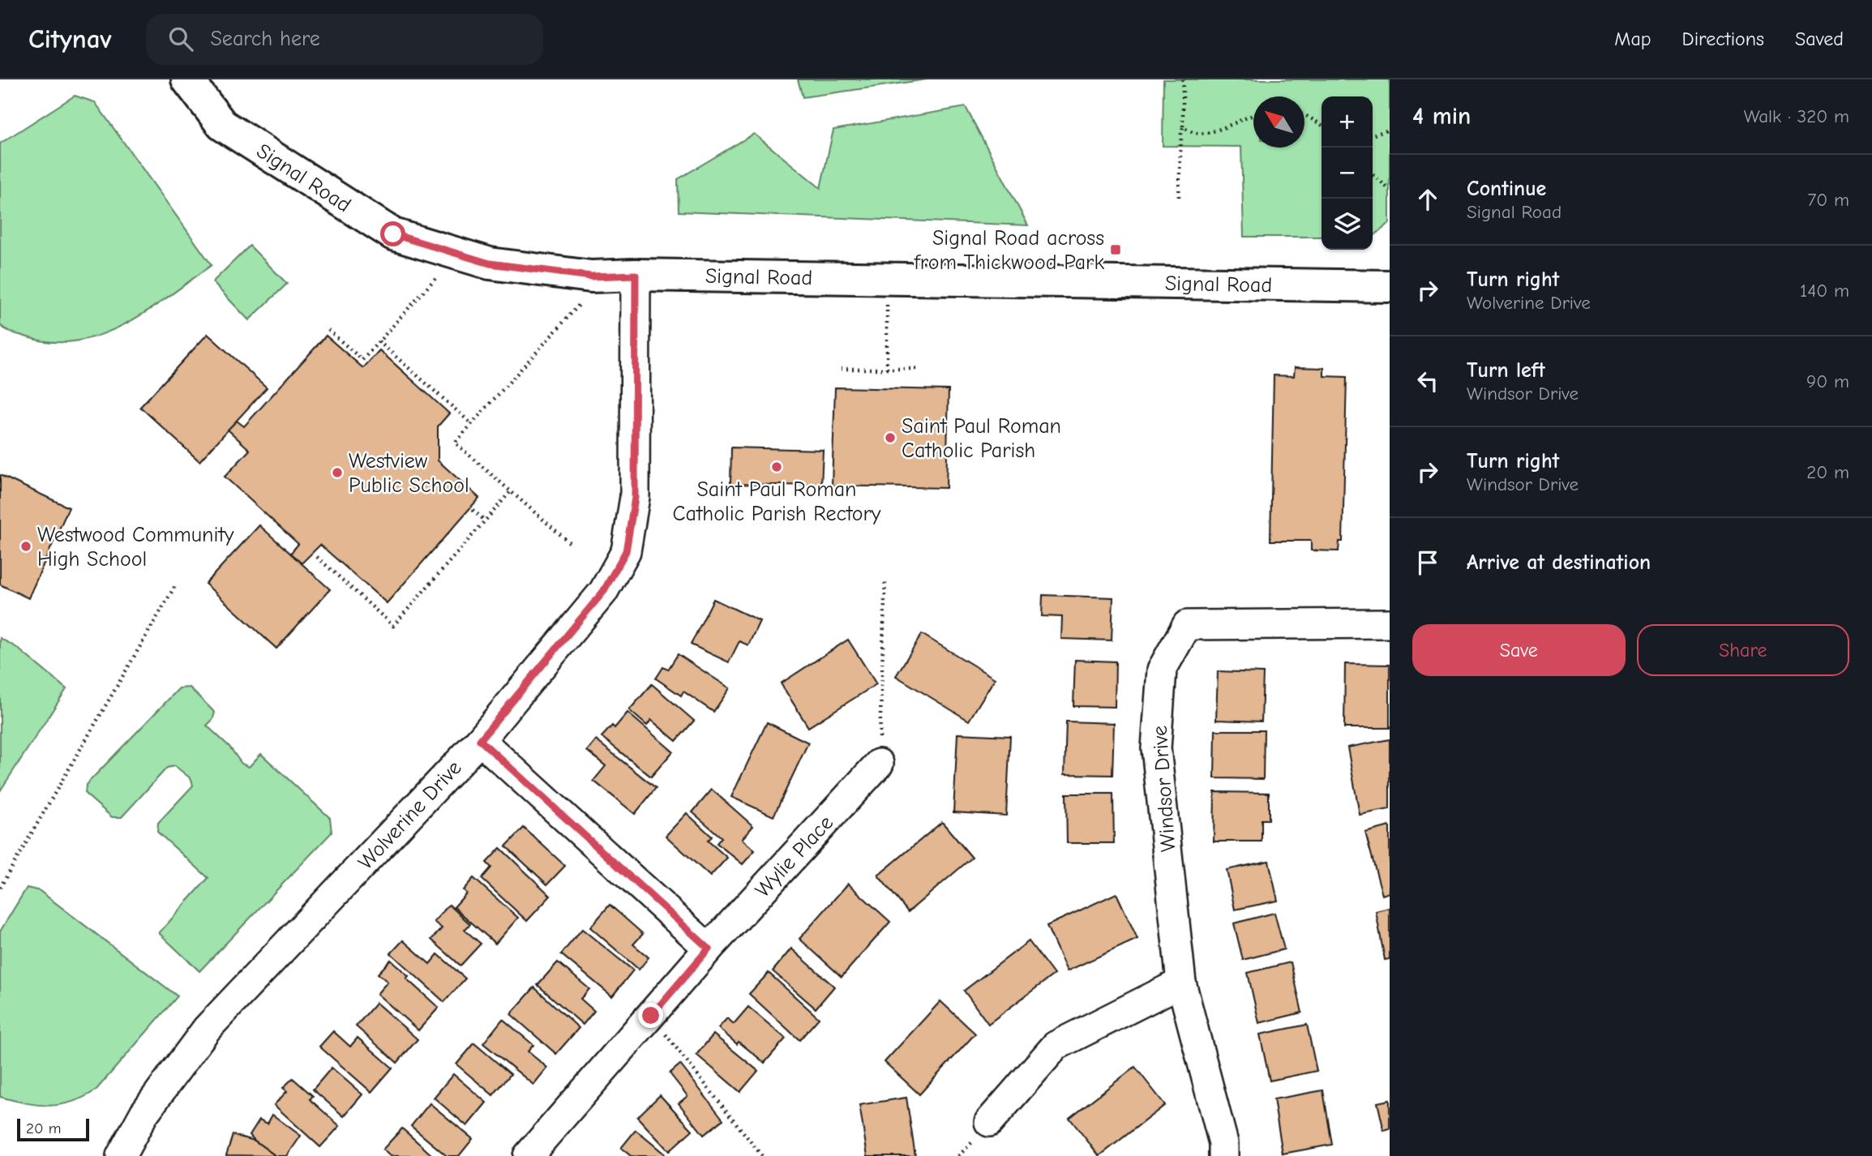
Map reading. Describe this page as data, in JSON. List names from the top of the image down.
{
  "streets": {
    "street": [
      "Signal Road",
      "Windsor Drive",
      "Wolverine Drive",
      "Wylie Place"
    ]
  },
  "crossings": [
    ["Signal Road", "Wolverine Drive"]
  ],
  "places": {
    "transit": ["Signal Road across from Thickwood Park"],
    "other": [
      "Saint Paul Roman Catholic Parish",
      "Saint Paul Roman Catholic Parish Rectory",
      "Westview Public School",
      "Westwood Community High School"
    ]
  },
  "scale_bar": "20 m",
  "north": "top left",
  "page": {
    "header": "Citynav",
    "search": "Search here",
    "nav": ["Map", "Directions", "Saved"],
    "heading": ["4 min", "Walk · 320 m"],
    "map_buttons": ["+", "−"],
    "list": [
      ["Continue", "Signal Road", "70 m"],
      ["Turn right", "Wolverine Drive", "140 m"],
      ["Turn left", "Windsor Drive", "90 m"],
      ["Turn right", "Windsor Drive", "20 m"],
      "Arrive at destination"
    ],
    "buttons": ["Save", "Share"],
    "scale": "20 m"
  }
}
